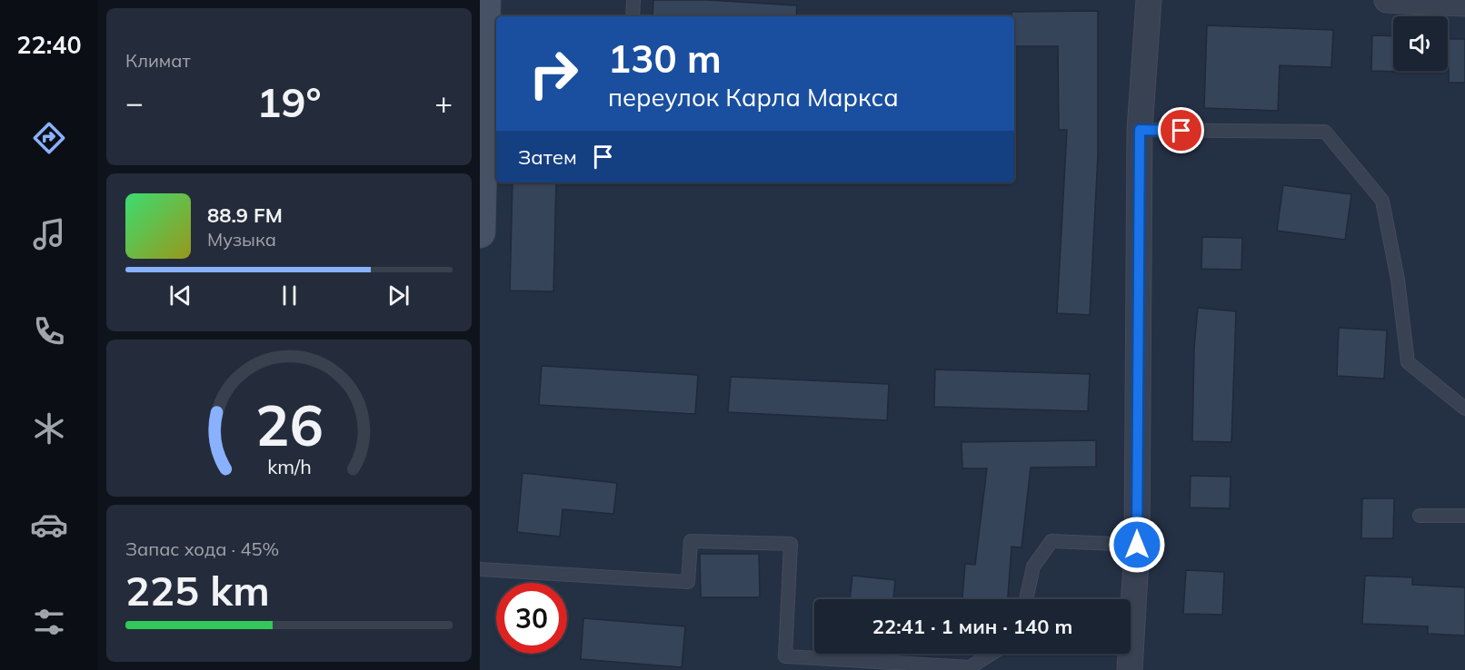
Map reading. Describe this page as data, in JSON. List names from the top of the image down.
{
  "page": {
    "tabs": "22:40",
    "tile": [
      "Климат",
      ["Запас хода · 45%", "225 km"]
    ],
    "turn": ["130 m", "переулок Карла Маркса"],
    "heat": ["−", "19°", "+"],
    "then": "Затем",
    "song": ["88.9 FM", "Музыка"],
    "limit": "30",
    "trip": "22:41 · 1 мин · 140 m",
    "gauge": ["26", "km/h"]
  }
}
